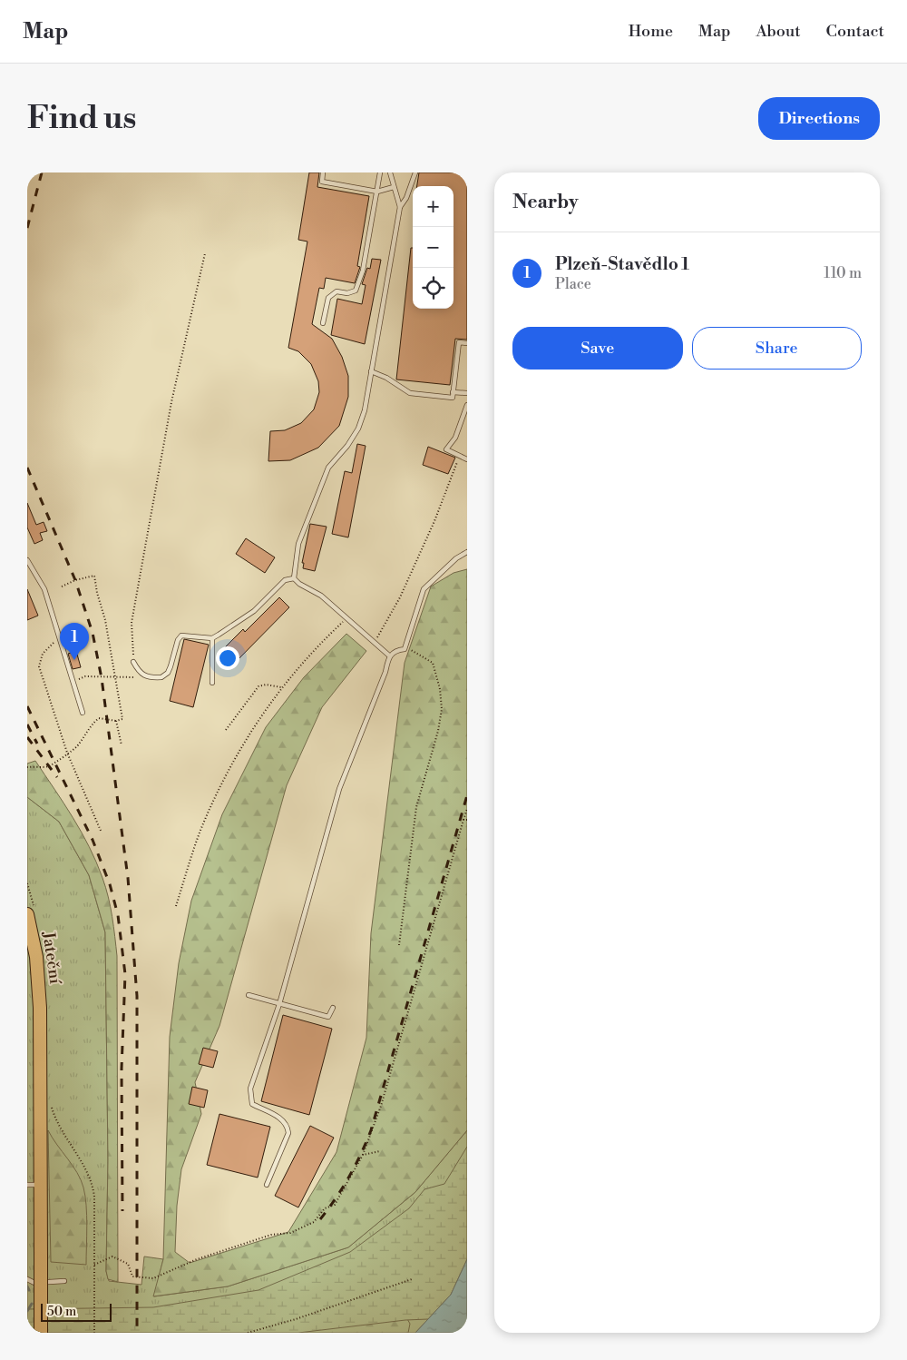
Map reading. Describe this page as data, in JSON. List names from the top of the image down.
{
  "streets": {
    "main road": ["Jateční"]
  },
  "scale_bar": "50 m",
  "page": {
    "header": "Map",
    "nav": [
      "Home",
      "Map",
      "About",
      "Contact"
    ],
    "buttons": [
      "Directions",
      ["Save", "Share"]
    ],
    "title": "Find us",
    "heading": "Nearby",
    "map_buttons": ["+", "−"],
    "list": [
      {
        "mark": "1",
        "name": "Plzeň-Stavědlo 1",
        "note": "Place",
        "value": "110 m"
      }
    ],
    "pins": "1",
    "scale": "50 m"
  }
}
